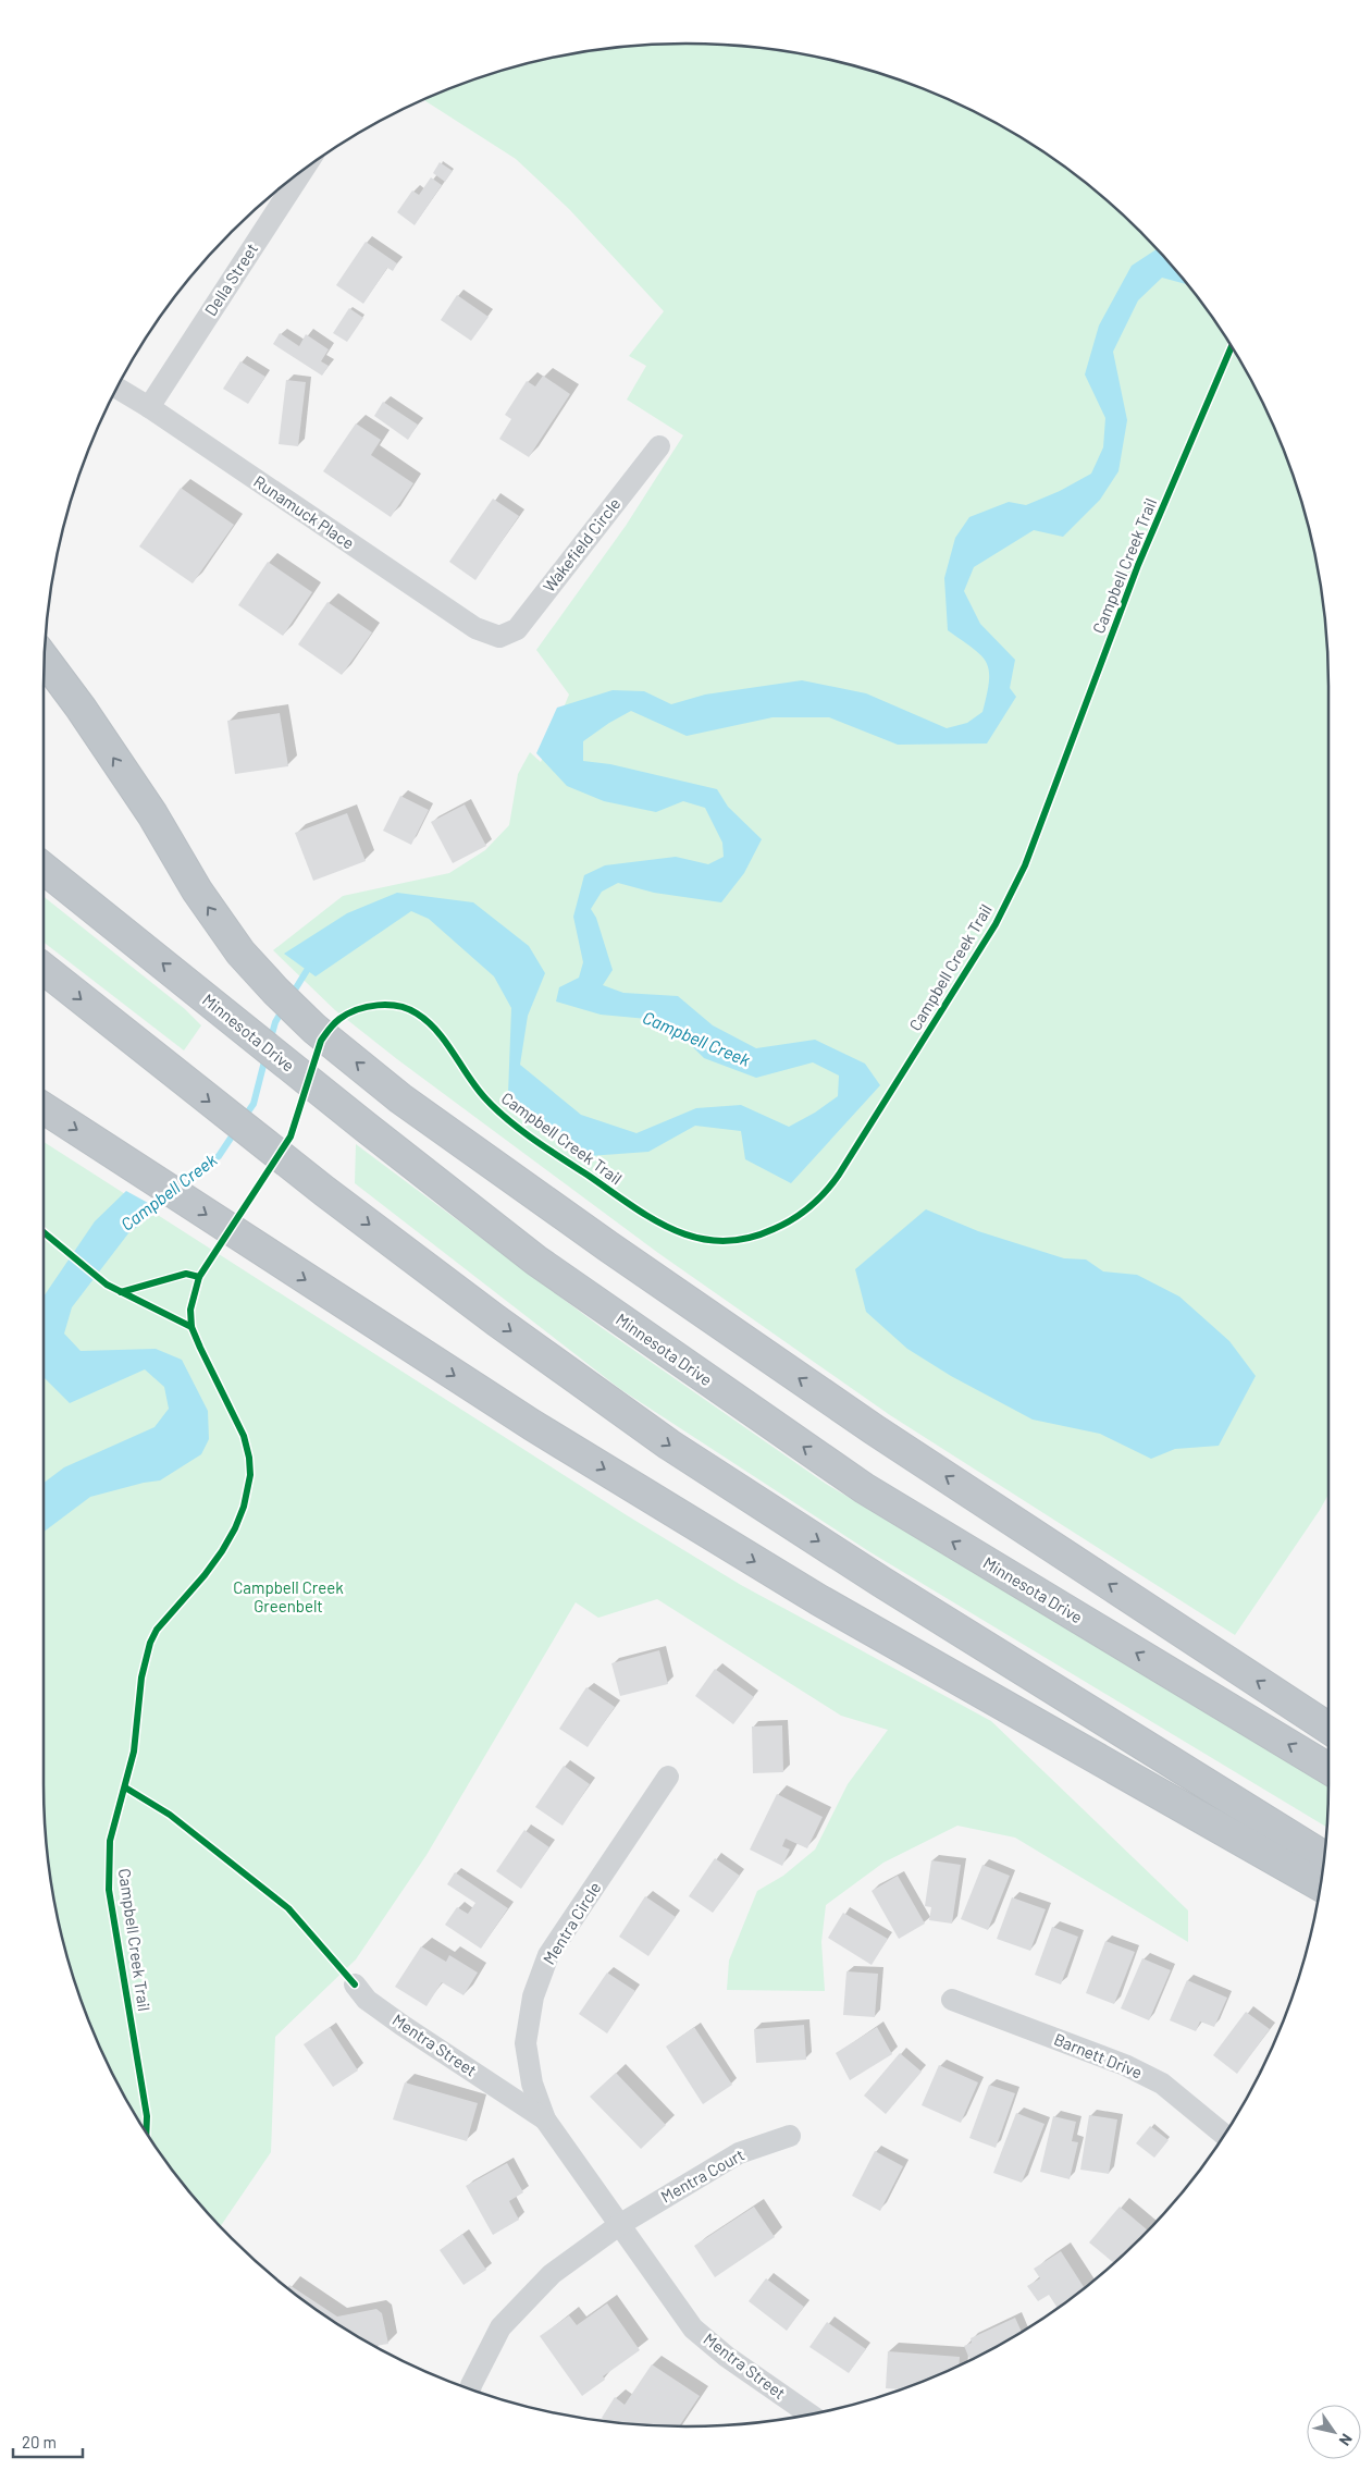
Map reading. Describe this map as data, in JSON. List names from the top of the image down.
{
  "streets": {
    "highway": ["Minnesota Drive"],
    "street": [
      "Della Street",
      "Runamuck Place",
      "Wakefield Circle",
      "Mentra Circle",
      "Mentra Street",
      "Barnett Drive",
      "Mentra Court"
    ],
    "cycle path": ["Campbell Creek Trail"]
  },
  "crossings": [
    ["Della Street", "Runamuck Place"],
    ["Runamuck Place", "Wakefield Circle"],
    ["Mentra Circle", "Mentra Street"],
    ["Mentra Circle", "Mentra Court"],
    ["Mentra Street", "Mentra Court"]
  ],
  "water": ["Campbell Creek"],
  "parks": ["Campbell Creek Greenbelt"],
  "scale_bar": "20 m",
  "north": "bottom right"
}
